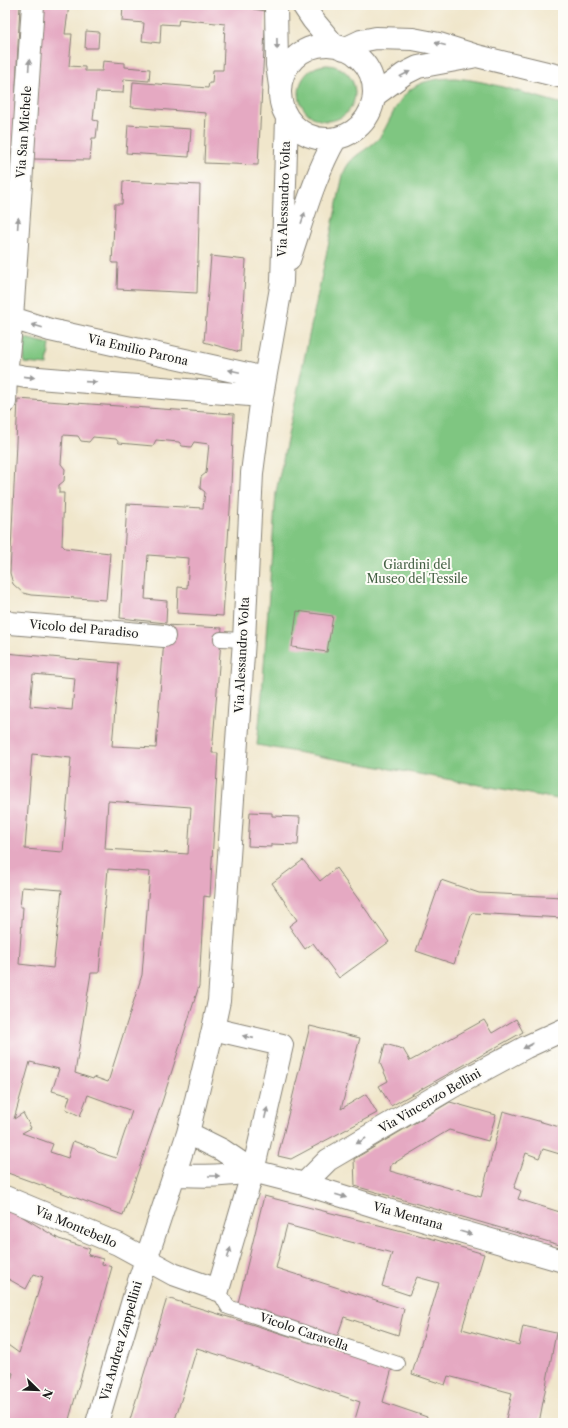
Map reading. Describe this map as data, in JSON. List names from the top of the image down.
{
  "streets": {
    "street": [
      "Via San Michele",
      "Via Alessandro Volta",
      "Via Emilio Parona",
      "Vicolo del Paradiso",
      "Via Vincenzo Bellini",
      "Via Mentana",
      "Via Montebello",
      "Via Andrea Zappellini"
    ],
    "lane": ["Vicolo Caravella"]
  },
  "crossings": [
    ["Via San Michele", "Via Emilio Parona"],
    ["Via Alessandro Volta", "Via Emilio Parona"],
    ["Via Alessandro Volta", "Via Andrea Zappellini"],
    ["Via Vincenzo Bellini", "Via Mentana"],
    ["Via Montebello", "Vicolo Caravella"],
    ["Via Montebello", "Via Andrea Zappellini"]
  ],
  "one_way": ["Via San Michele", "Via Vincenzo Bellini", "Via Mentana"],
  "parks": ["Giardini del Museo del Tessile"],
  "north": "bottom right"
}
